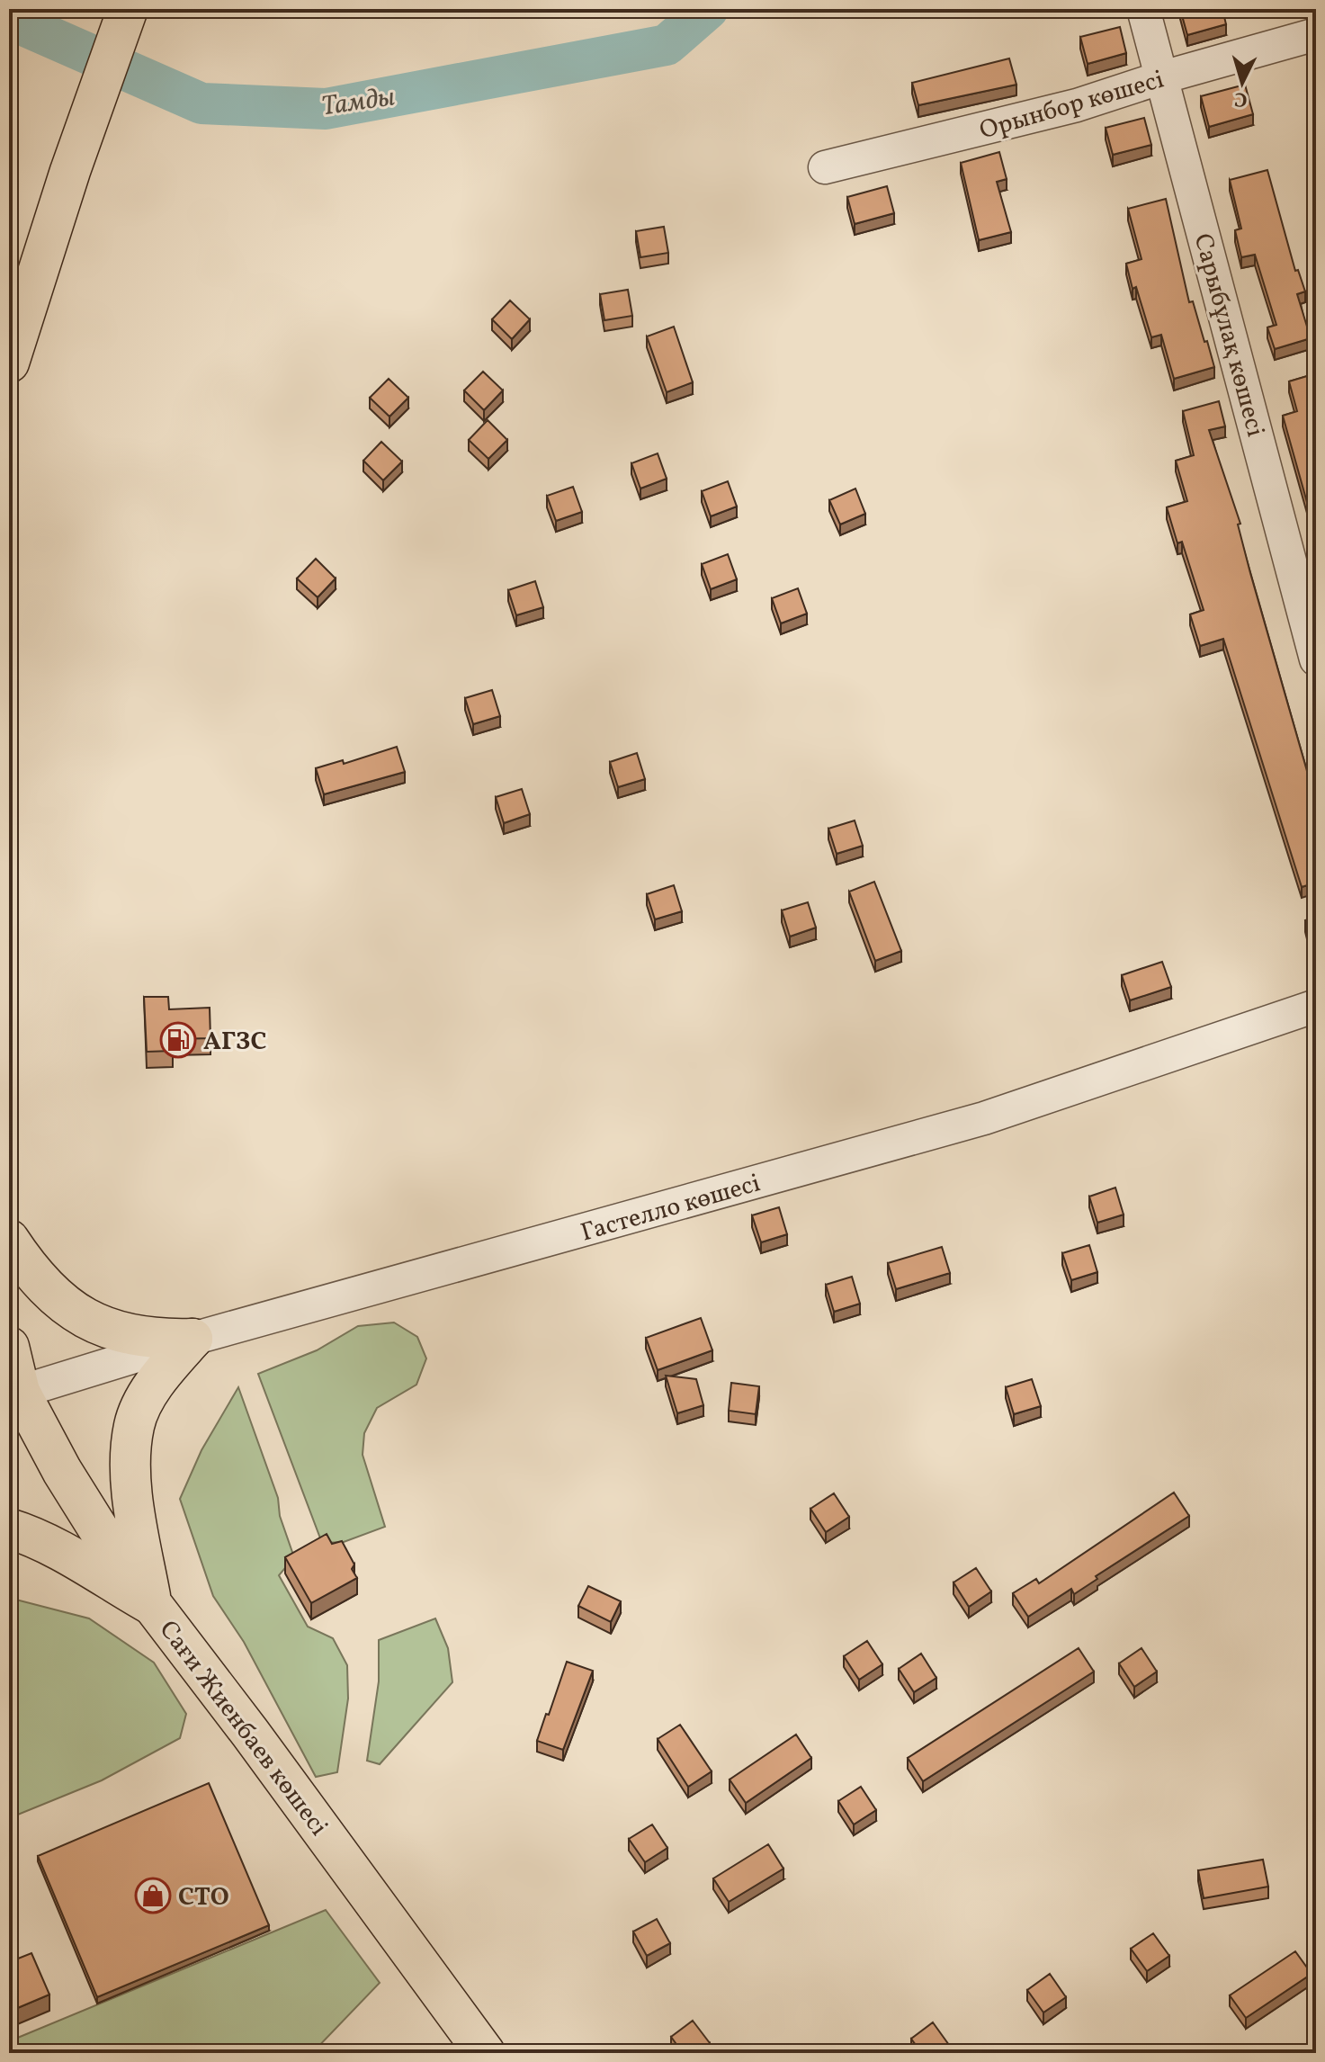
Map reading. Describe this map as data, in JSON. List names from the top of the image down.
{
  "streets": {
    "main road": ["Сағи Жиенбаев көшесі"],
    "street": ["Орынбор көшесі", "Сарыбұлақ көшесі", "Гастелло көшесі"]
  },
  "crossings": [
    ["Орынбор көшесі", "Сарыбұлақ көшесі"],
    ["Гастелло көшесі", "Сағи Жиенбаев көшесі"]
  ],
  "water": ["Тамды"],
  "places": {
    "fuel station": ["АГЗС"],
    "shop": ["СТО"]
  },
  "north": "bottom"
}
